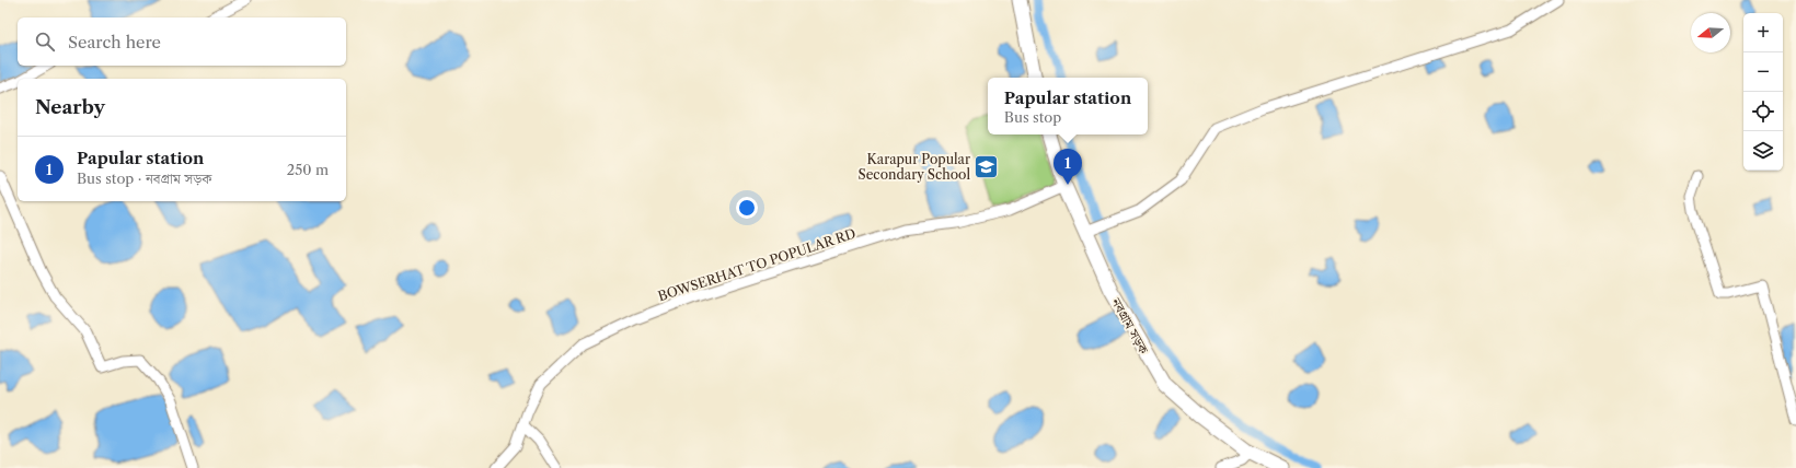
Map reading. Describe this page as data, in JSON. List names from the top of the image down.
{
  "streets": {
    "main road": ["নবগ্রাম সড়ক"],
    "street": ["BOWSERHAT TO POPULAR RD"]
  },
  "crossings": [
    ["BOWSERHAT TO POPULAR RD", "নবগ্রাম সড়ক"]
  ],
  "places": {
    "school or university": ["Karapur Popular Secondary School"]
  },
  "north": "left",
  "page": {
    "map_buttons": ["+", "−"],
    "search": "Search here",
    "popup": ["Papular station", "Bus stop"],
    "heading": "Nearby",
    "list": [
      {
        "mark": "1",
        "name": "Papular station",
        "note": "Bus stop · নবগ্রাম সড়ক",
        "value": "250 m"
      }
    ],
    "pins": "1"
  }
}
